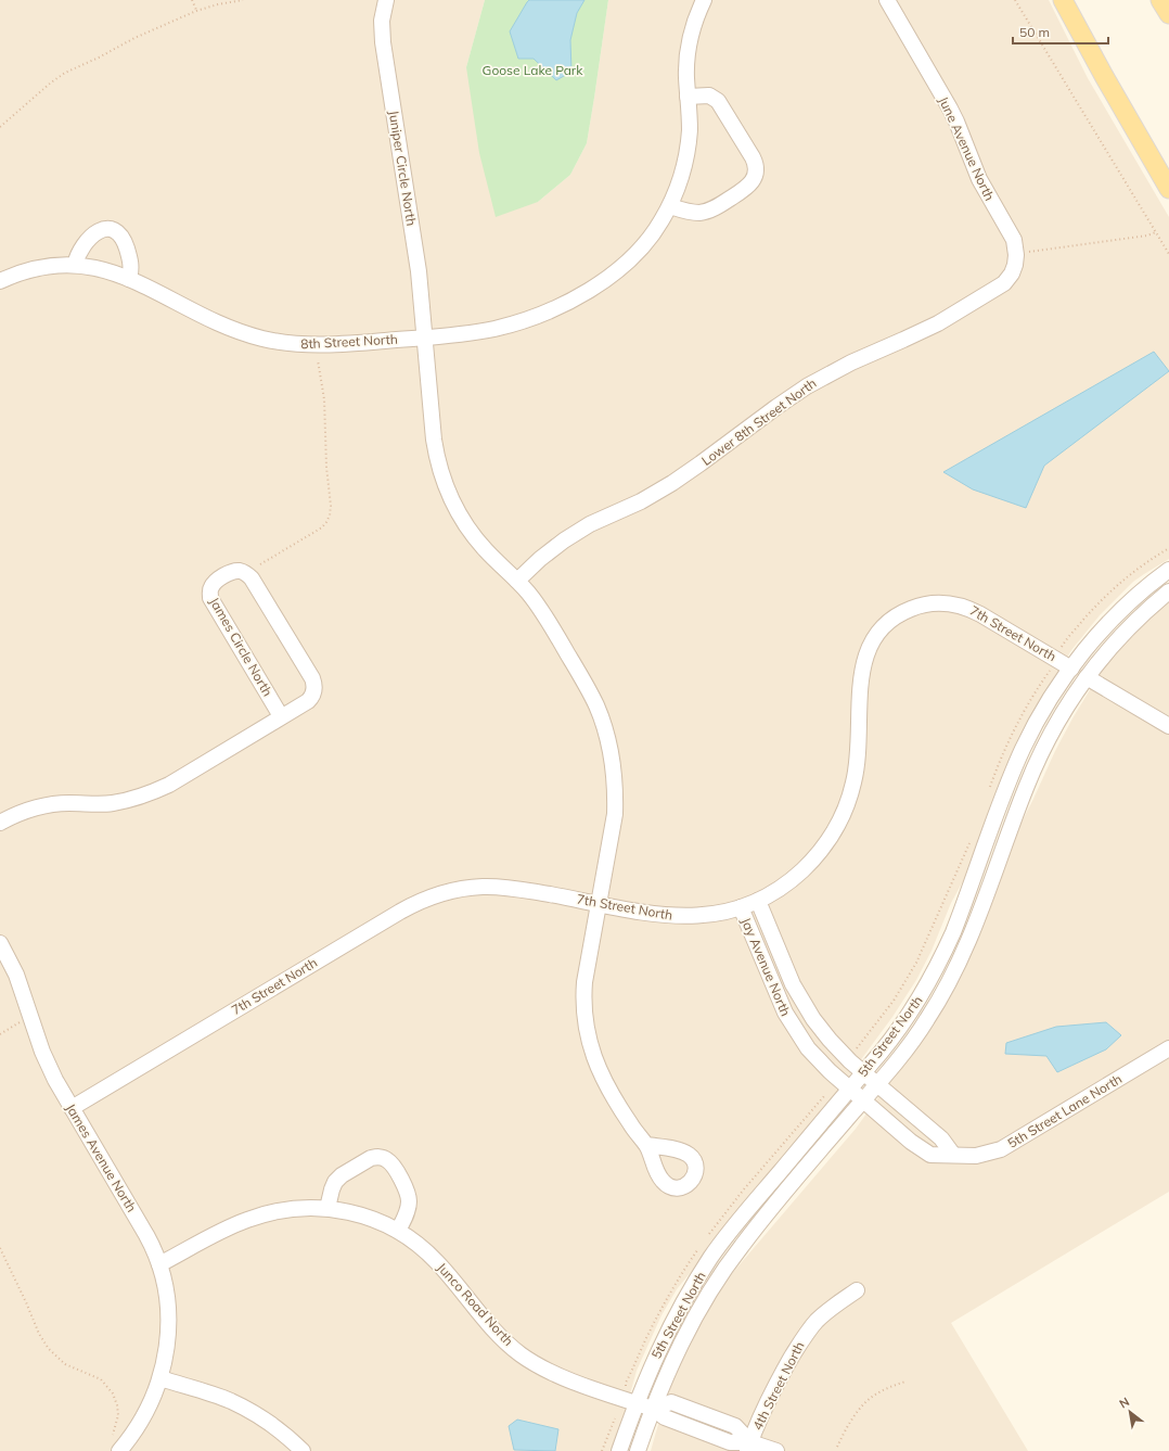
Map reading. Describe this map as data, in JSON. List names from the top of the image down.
{
  "streets": {
    "street": [
      "June Avenue North",
      "Juniper Circle North",
      "8th Street North",
      "Lower 8th Street North",
      "7th Street North",
      "James Circle North",
      "Jay Avenue North",
      "5th Street North",
      "5th Street Lane North",
      "James Avenue North",
      "Junco Road North",
      "4th Street North"
    ]
  },
  "crossings": [
    ["June Avenue North", "Lower 8th Street North"],
    ["Juniper Circle North", "8th Street North"],
    ["Juniper Circle North", "Lower 8th Street North"],
    ["Juniper Circle North", "7th Street North"],
    ["7th Street North", "Jay Avenue North"],
    ["7th Street North", "5th Street North"],
    ["7th Street North", "James Avenue North"],
    ["Jay Avenue North", "5th Street North"],
    ["Jay Avenue North", "5th Street Lane North"],
    ["5th Street North", "5th Street Lane North"],
    ["5th Street North", "Junco Road North"],
    ["James Avenue North", "Junco Road North"],
    ["Junco Road North", "4th Street North"]
  ],
  "parks": ["Goose Lake Park"],
  "scale_bar": "50 m",
  "north": "top left"
}
